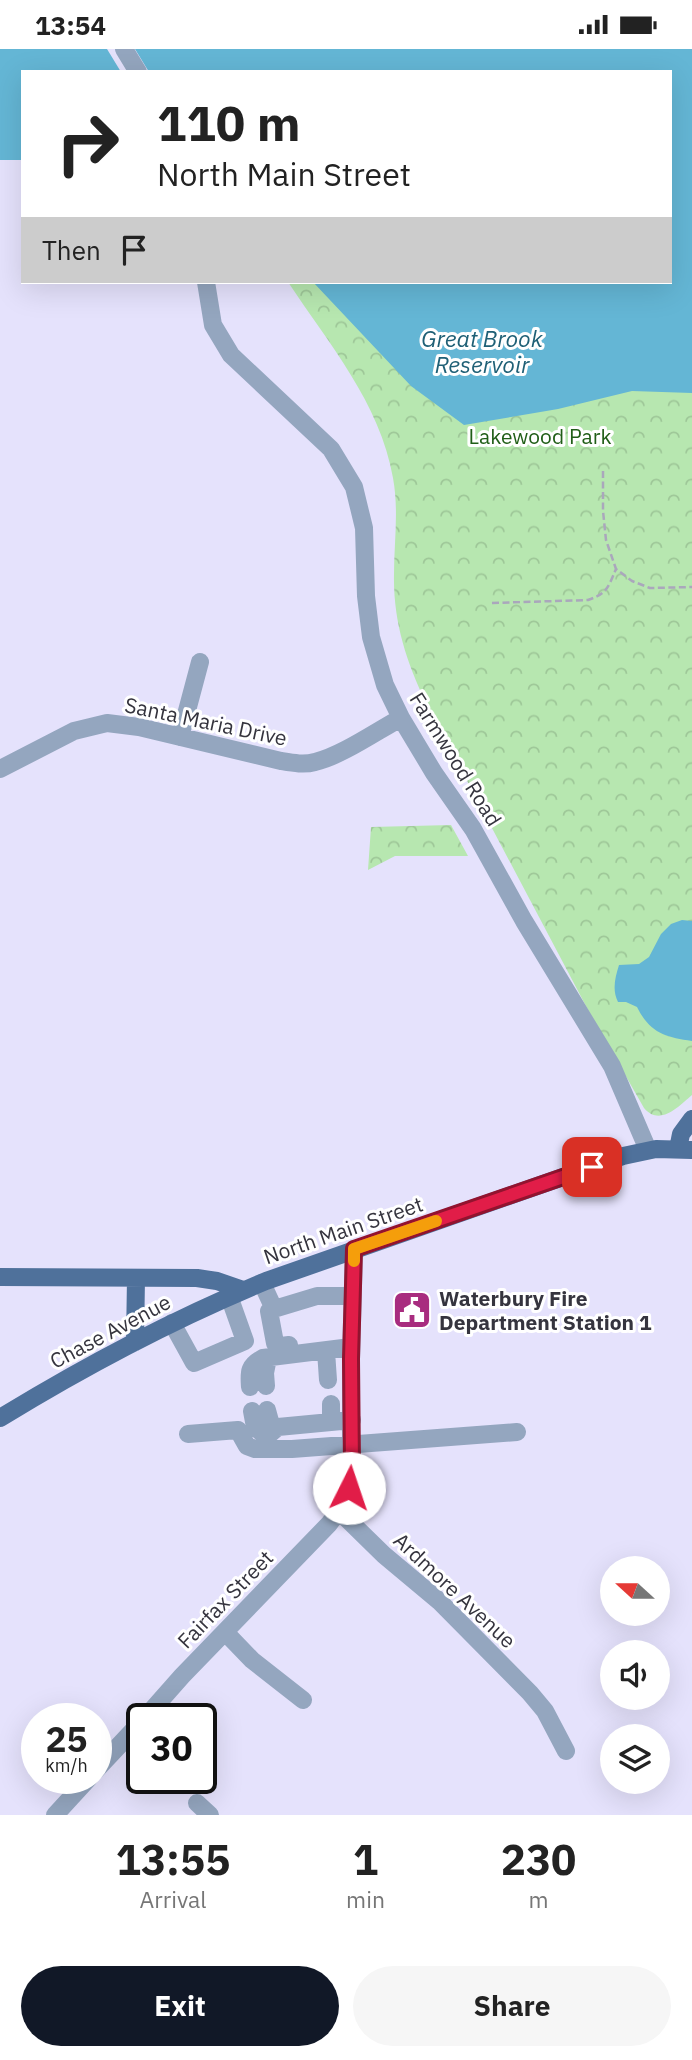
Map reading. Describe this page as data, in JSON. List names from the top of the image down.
{
  "streets": {
    "main road": ["North Main Street", "Chase Avenue"],
    "street": [
      "Santa Maria Drive",
      "Farmwood Road",
      "Ardmore Avenue",
      "Fairfax Street"
    ]
  },
  "crossings": [
    ["Santa Maria Drive", "Farmwood Road"],
    ["Farmwood Road", "North Main Street"],
    ["North Main Street", "Chase Avenue"],
    ["Ardmore Avenue", "Fairfax Street"]
  ],
  "water": ["Great Brook Reservoir"],
  "parks": ["Lakewood Park"],
  "places": {
    "public building": ["Waterbury Fire Department Station 1"]
  },
  "north": "left",
  "page": {
    "status": "13:54",
    "turn": ["110 m", "North Main Street"],
    "then": "Then",
    "speed": "25 km/h",
    "limit": "30",
    "eta": [
      "13:55",
      "Arrival",
      "1",
      "min",
      "230",
      "m"
    ],
    "buttons": ["Exit", "Share"]
  }
}
